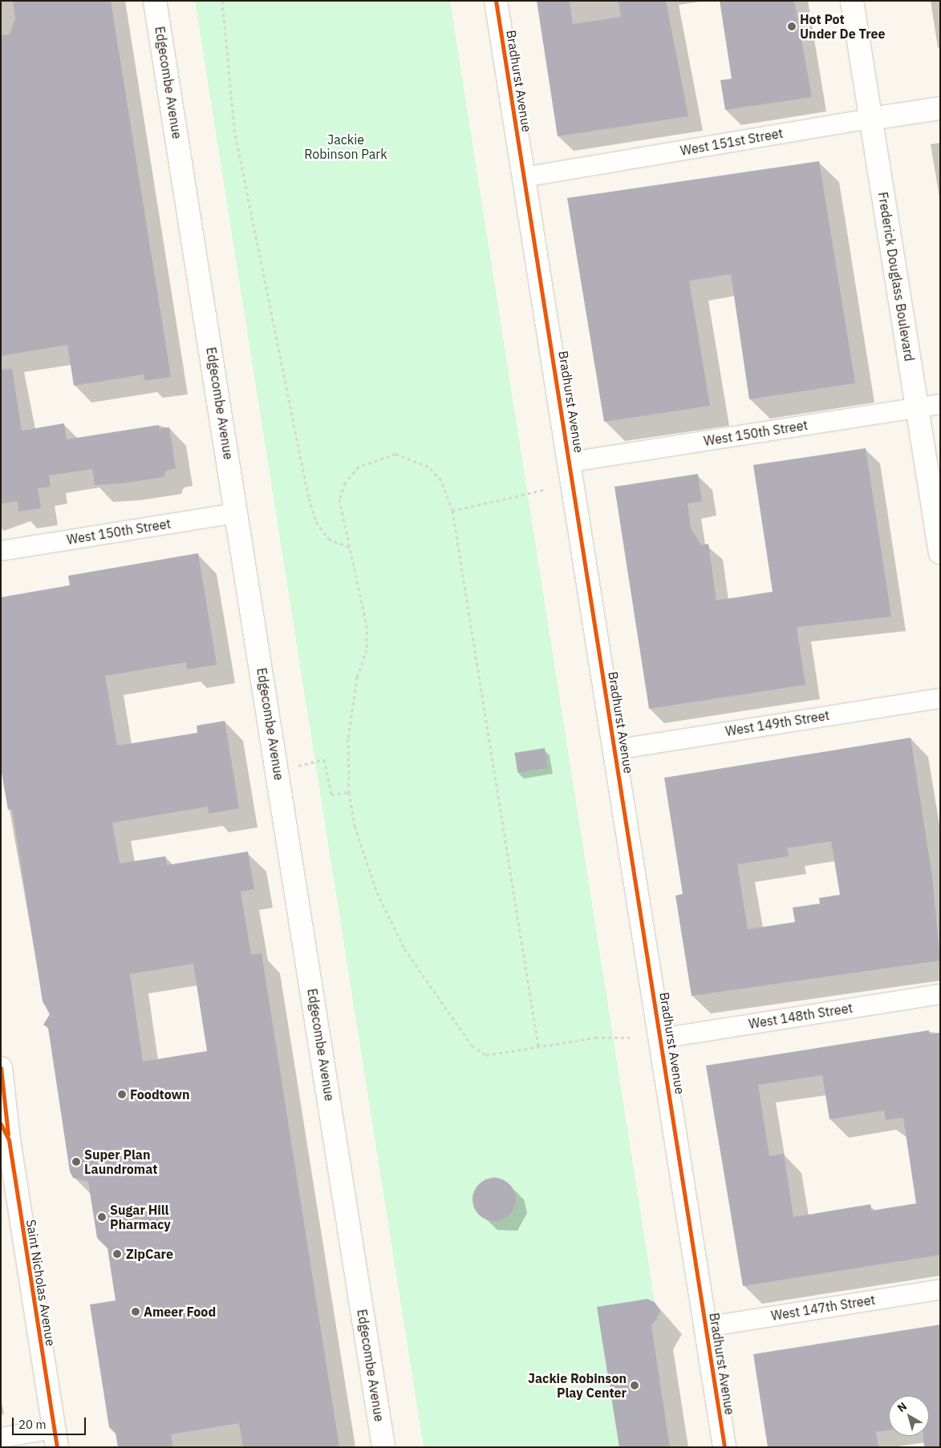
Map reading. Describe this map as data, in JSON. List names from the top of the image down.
{
  "streets": {
    "street": [
      "Bradhurst Avenue",
      "Edgecombe Avenue",
      "West 151st Street",
      "Frederick Douglass Boulevard",
      "West 150th Street",
      "West 149th Street",
      "West 148th Street",
      "Saint Nicholas Avenue",
      "West 147th Street"
    ]
  },
  "crossings": [
    ["Bradhurst Avenue", "West 151st Street"],
    ["Bradhurst Avenue", "West 150th Street"],
    ["Bradhurst Avenue", "West 149th Street"],
    ["Bradhurst Avenue", "West 148th Street"],
    ["Bradhurst Avenue", "West 147th Street"],
    ["Edgecombe Avenue", "West 150th Street"],
    ["West 151st Street", "Frederick Douglass Boulevard"],
    ["Frederick Douglass Boulevard", "West 150th Street"]
  ],
  "parks": ["Jackie Robinson Park"],
  "places": [
    "Hot Pot Under De Tree",
    "Foodtown",
    "Super Plan Laundromat",
    "Sugar Hill Pharmacy",
    "ZipCare",
    "Ameer Food",
    "Jackie Robinson Play Center"
  ],
  "scale_bar": "20 m",
  "north": "top left"
}
